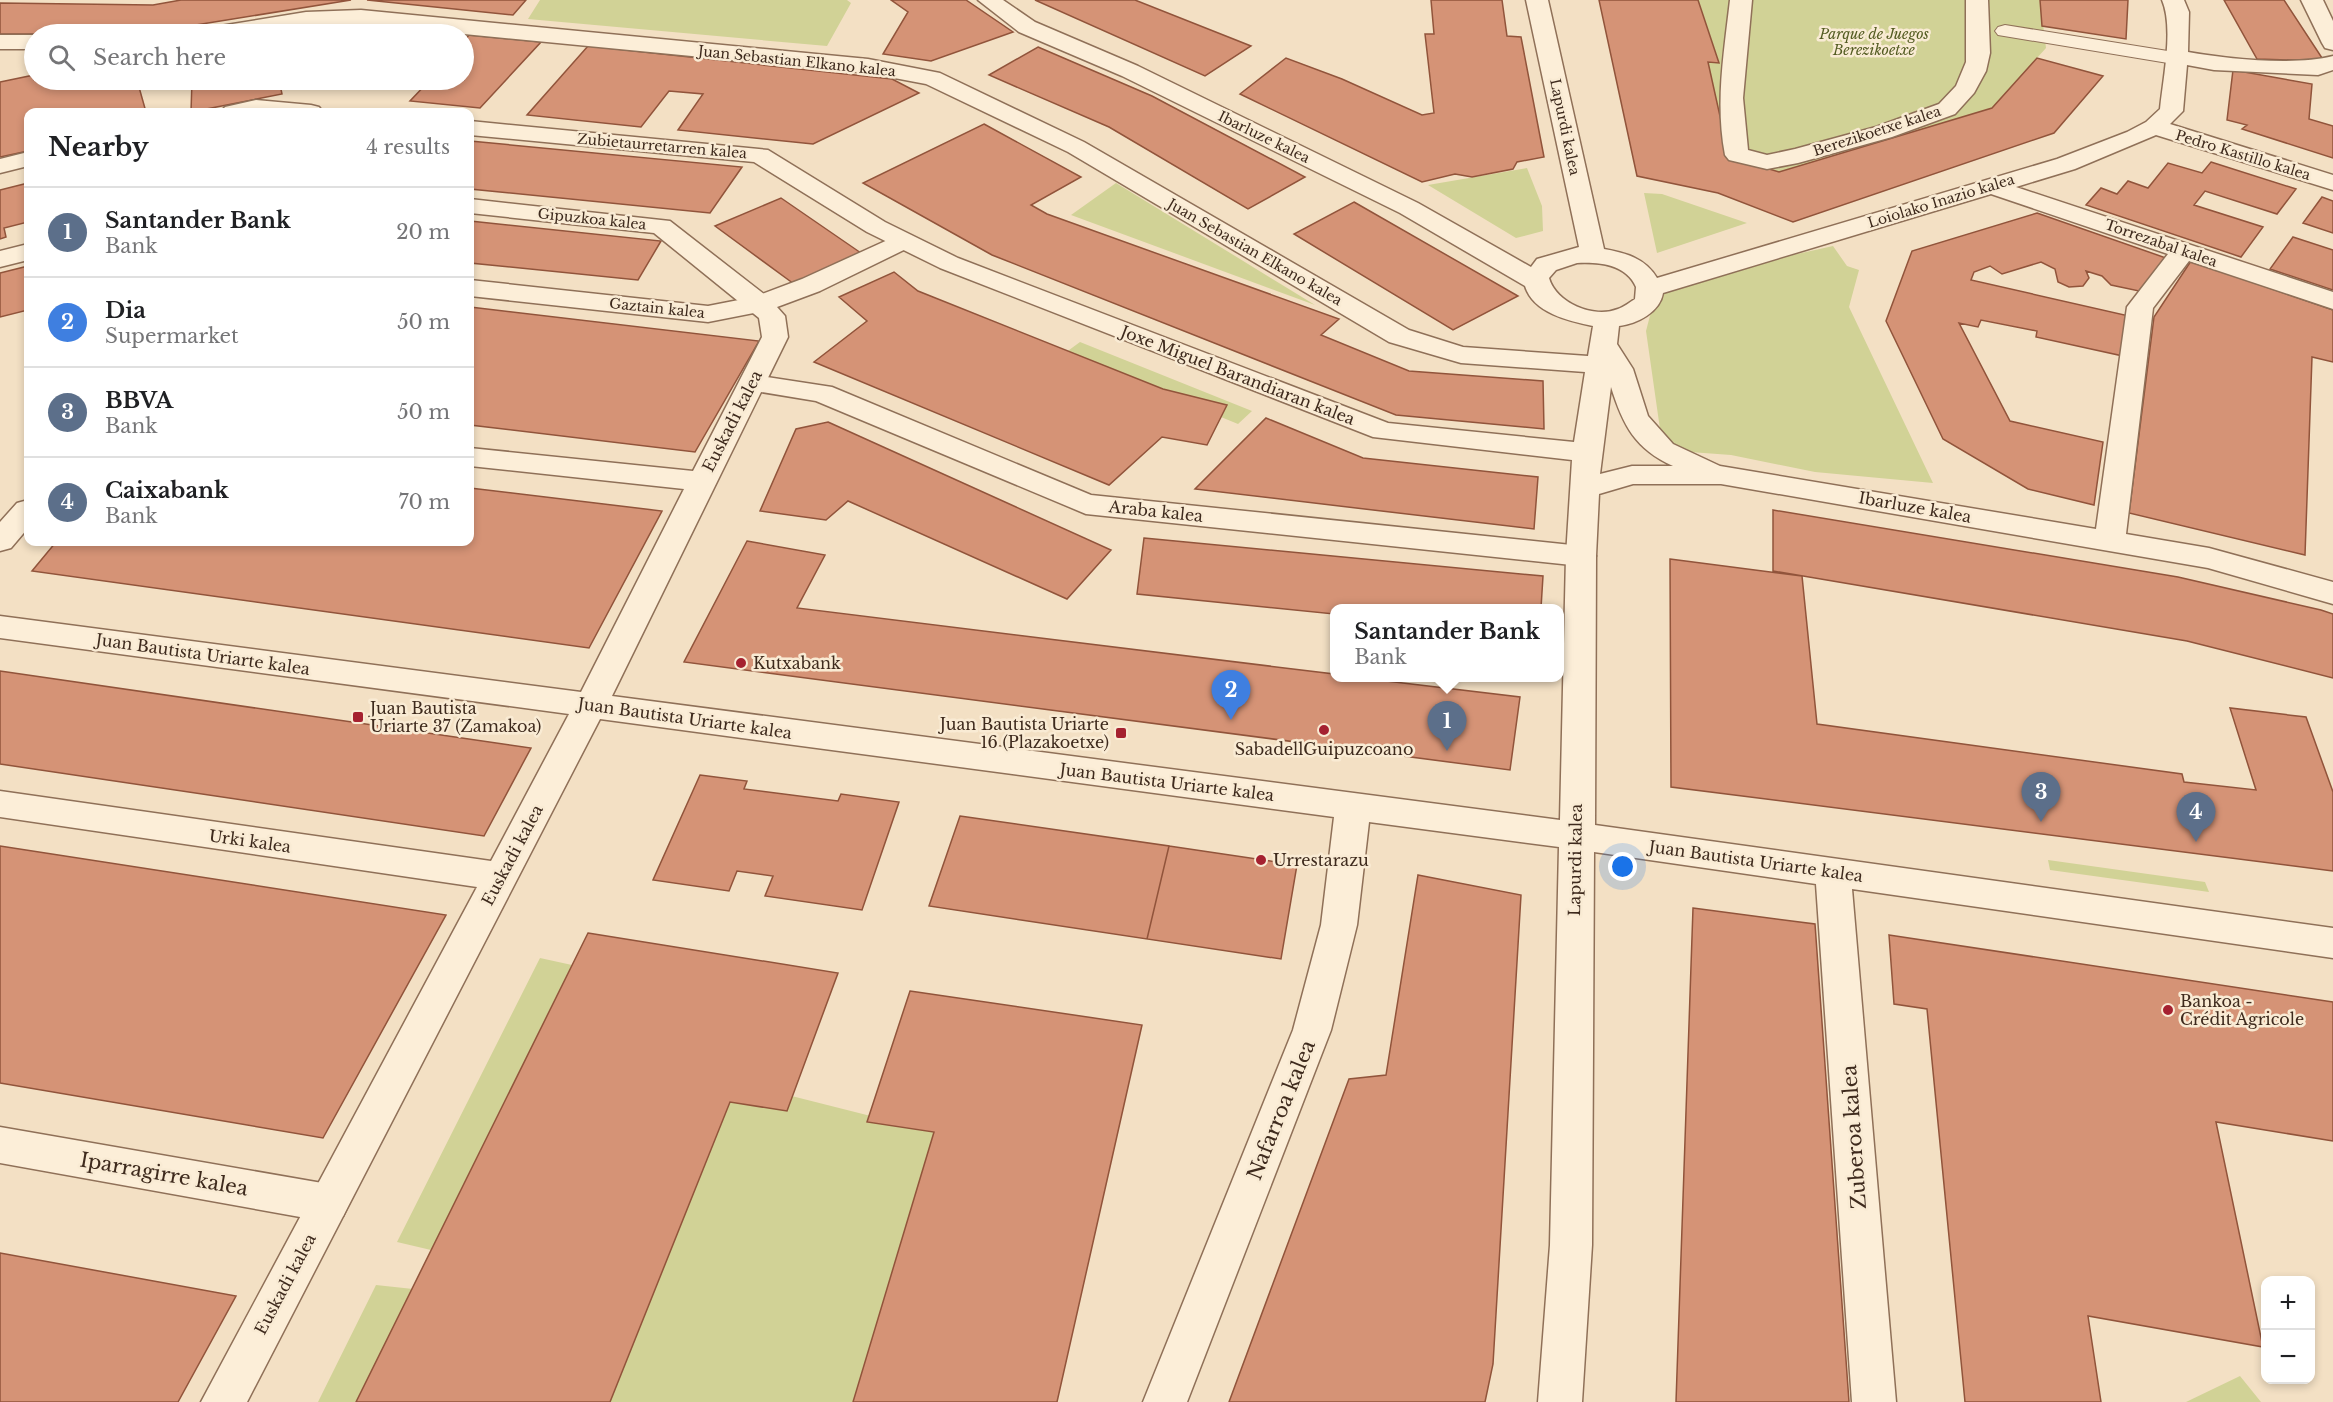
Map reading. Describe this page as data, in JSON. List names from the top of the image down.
{
  "streets": {
    "street": [
      "Juan Sebastian Elkano kalea",
      "Lapurdi kalea",
      "Berezikoetxe kalea",
      "Ibarluze kalea",
      "Zubietaurretarren kalea",
      "Pedro Kastillo kalea",
      "Loiolako Inazio kalea",
      "Gipuzkoa kalea",
      "Torrezabal kalea",
      "Gaztain kalea",
      "Joxe Miguel Barandiaran kalea",
      "Euskadi kalea",
      "Araba kalea",
      "Juan Bautista Uriarte kalea",
      "Urki kalea",
      "Nafarroa kalea",
      "Zuberoa kalea",
      "Iparragirre kalea"
    ]
  },
  "crossings": [
    ["Juan Sebastian Elkano kalea", "Lapurdi kalea"],
    ["Juan Sebastian Elkano kalea", "Ibarluze kalea"],
    ["Lapurdi kalea", "Ibarluze kalea"],
    ["Lapurdi kalea", "Joxe Miguel Barandiaran kalea"],
    ["Lapurdi kalea", "Araba kalea"],
    ["Lapurdi kalea", "Juan Bautista Uriarte kalea"],
    ["Zubietaurretarren kalea", "Gaztain kalea"],
    ["Zubietaurretarren kalea", "Joxe Miguel Barandiaran kalea"],
    ["Pedro Kastillo kalea", "Loiolako Inazio kalea"],
    ["Loiolako Inazio kalea", "Torrezabal kalea"],
    ["Gipuzkoa kalea", "Gaztain kalea"],
    ["Gipuzkoa kalea", "Euskadi kalea"],
    ["Gaztain kalea", "Joxe Miguel Barandiaran kalea"],
    ["Gaztain kalea", "Euskadi kalea"],
    ["Euskadi kalea", "Araba kalea"],
    ["Euskadi kalea", "Juan Bautista Uriarte kalea"],
    ["Euskadi kalea", "Urki kalea"],
    ["Euskadi kalea", "Iparragirre kalea"],
    ["Juan Bautista Uriarte kalea", "Nafarroa kalea"],
    ["Juan Bautista Uriarte kalea", "Zuberoa kalea"]
  ],
  "parks": ["Parque de Juegos Berezikoetxe"],
  "places": {
    "other": [
      "Kutxabank",
      "SabadellGuipuzcoano",
      "Urrestarazu",
      "Bankoa - Crédit Agricole"
    ],
    "transit": ["Juan Bautista Uriarte 37 (Zamakoa)", "Juan Bautista Uriarte 16 (Plazakoetxe)"]
  },
  "page": {
    "search": "Search here",
    "heading": ["Nearby", "4 results"],
    "list": [
      {
        "mark": "1",
        "name": "Santander Bank",
        "note": "Bank",
        "value": "20 m"
      },
      {
        "mark": "2",
        "name": "Dia",
        "note": "Supermarket",
        "value": "50 m"
      },
      {
        "mark": "3",
        "name": "BBVA",
        "note": "Bank",
        "value": "50 m"
      },
      {
        "mark": "4",
        "name": "Caixabank",
        "note": "Bank",
        "value": "70 m"
      }
    ],
    "popup": ["Santander Bank", "Bank"],
    "pins": [
      "2",
      "1",
      "3",
      "4"
    ],
    "map_buttons": ["+", "−"]
  }
}
